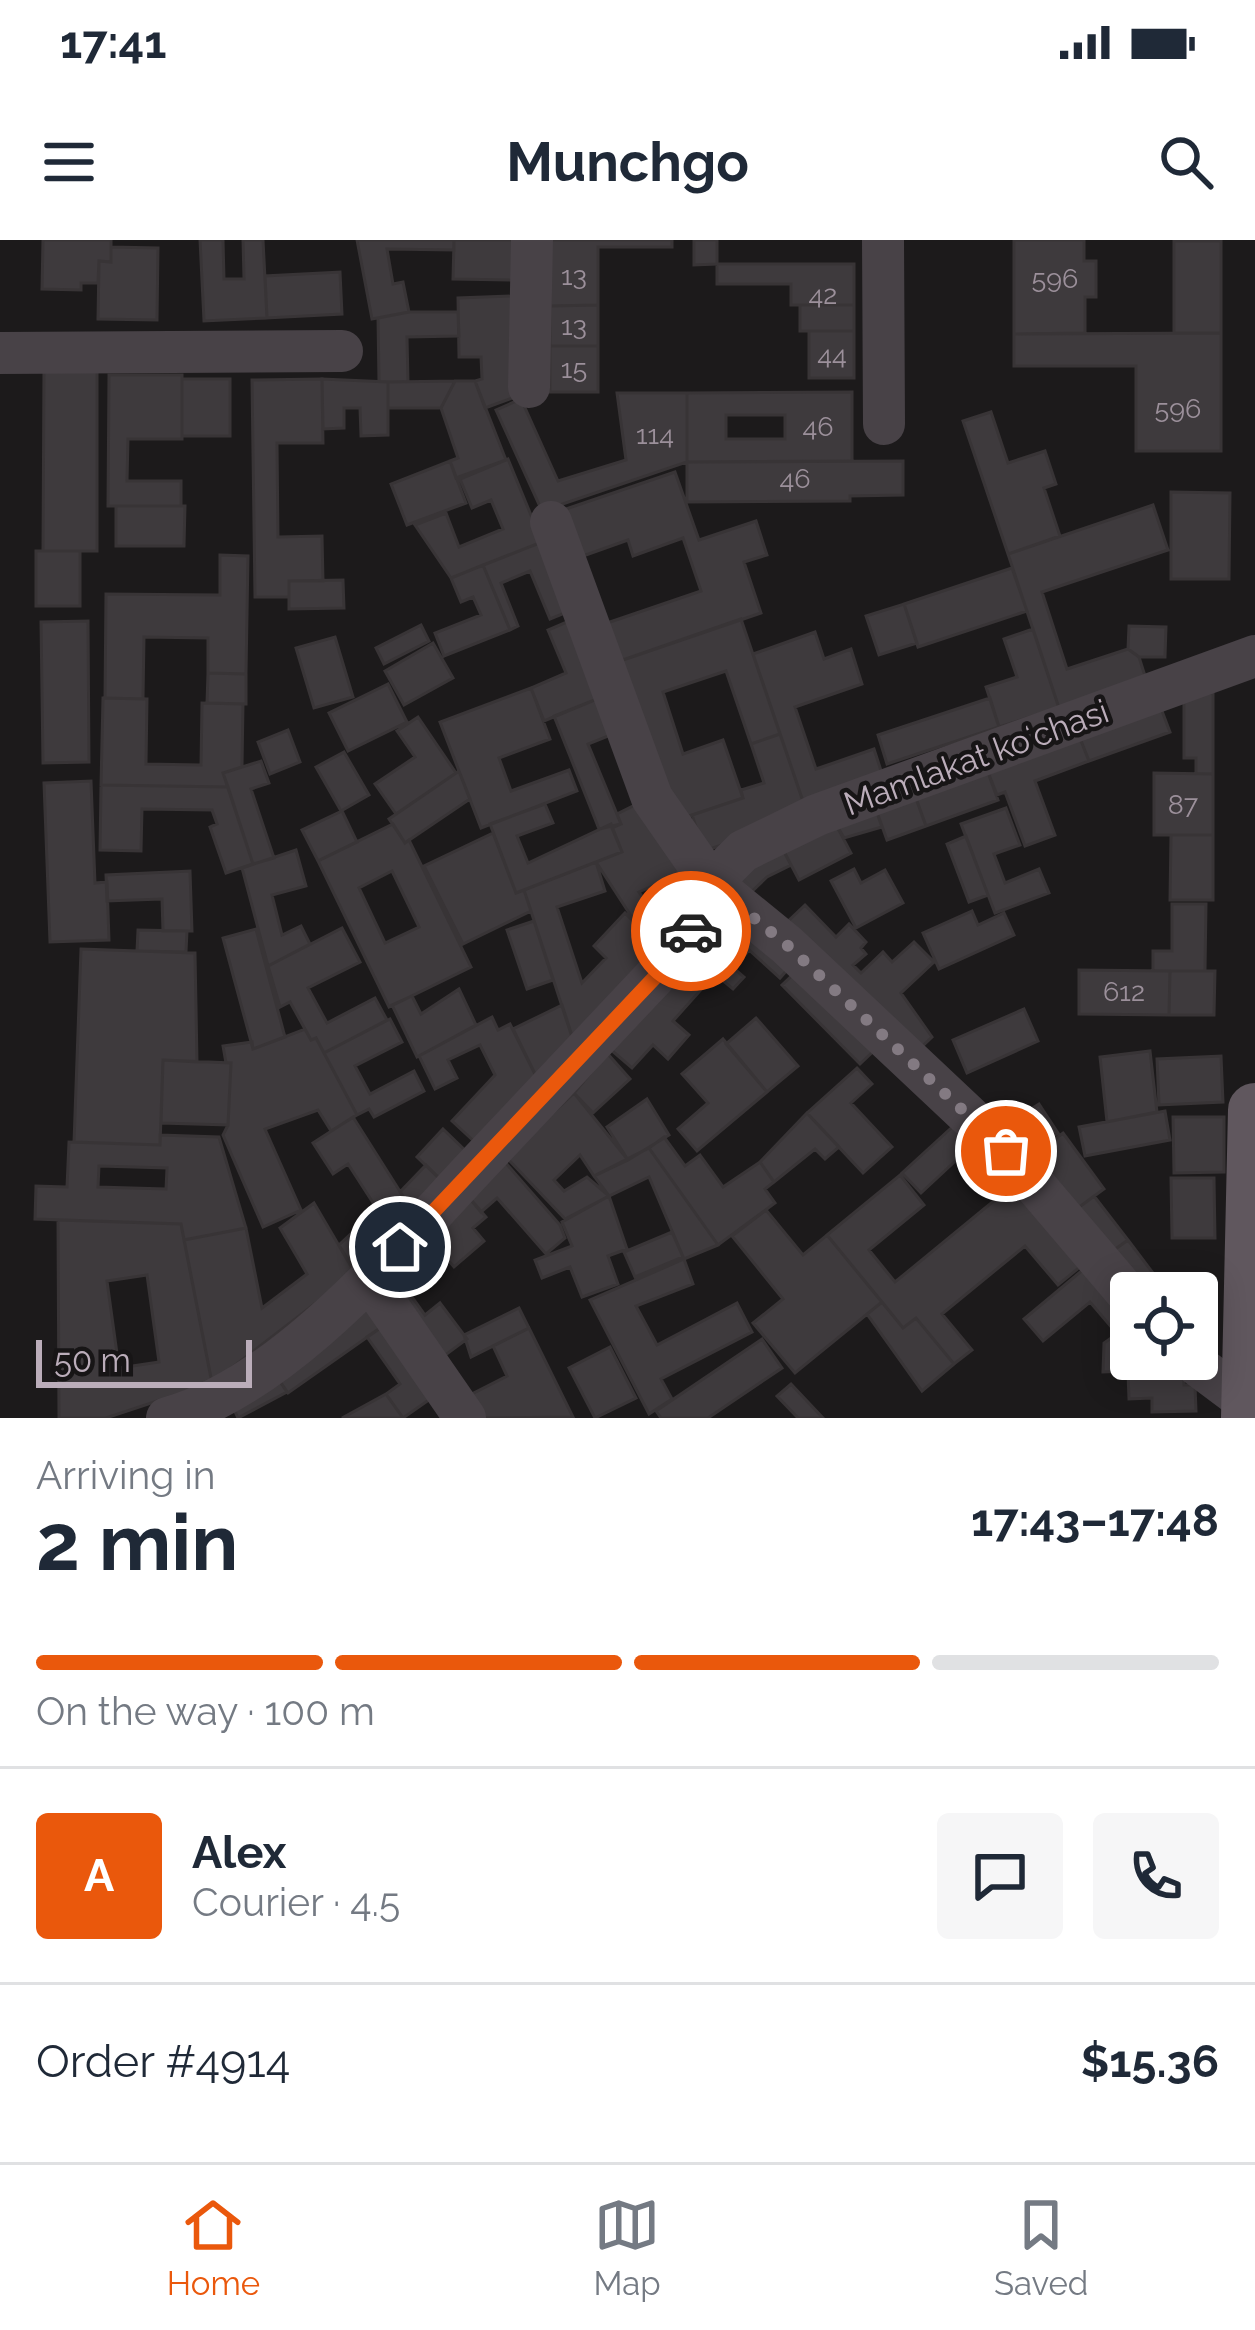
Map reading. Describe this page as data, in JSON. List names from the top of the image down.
{
  "streets": {
    "street": ["Mamlakat koʻchasi"]
  },
  "house_numbers": [
    "13",
    "596",
    "42",
    "13",
    "44",
    "15",
    "596",
    "46",
    "114",
    "46",
    "87",
    "612"
  ],
  "scale_bar": "50 m",
  "page": {
    "status": "17:41",
    "header": "Munchgo",
    "scale": "50 m",
    "heading": ["2 min", "Arriving in", "17:43–17:48"],
    "panel": [
      "Alex",
      "Courier · 4.5",
      "Order #4914",
      "$15.36"
    ],
    "bar": "On the way · 100 m",
    "round": "A",
    "tabs": ["Home", "Map", "Saved"]
  }
}
